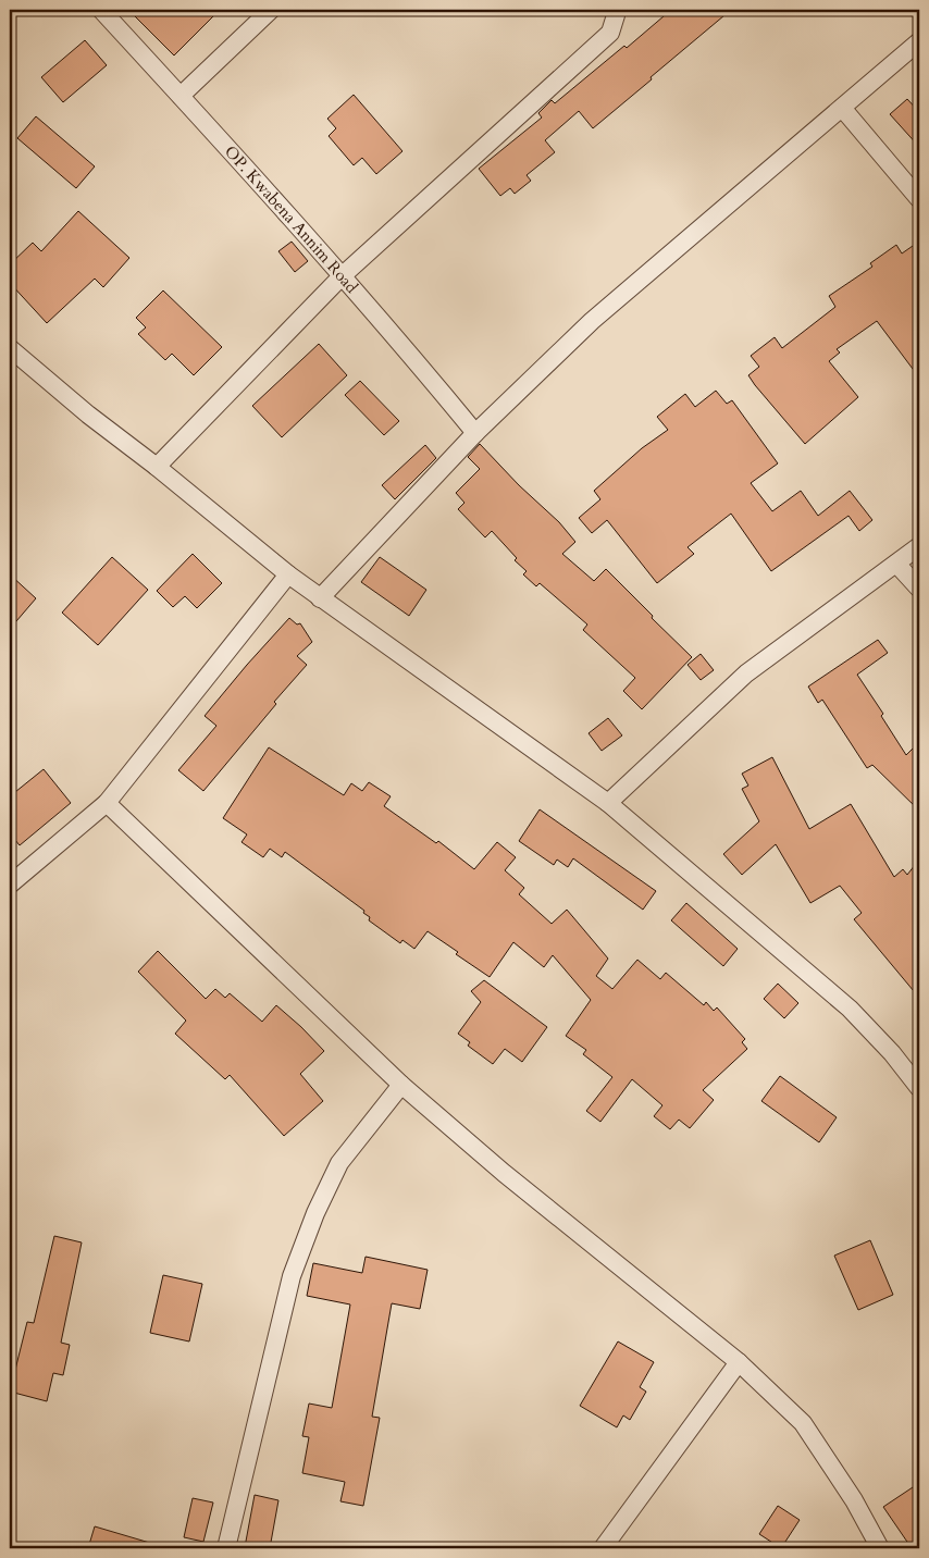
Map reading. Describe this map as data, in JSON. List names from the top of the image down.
{
  "streets": {
    "street": ["OP. Kwabena Annim Road"]
  }
}
